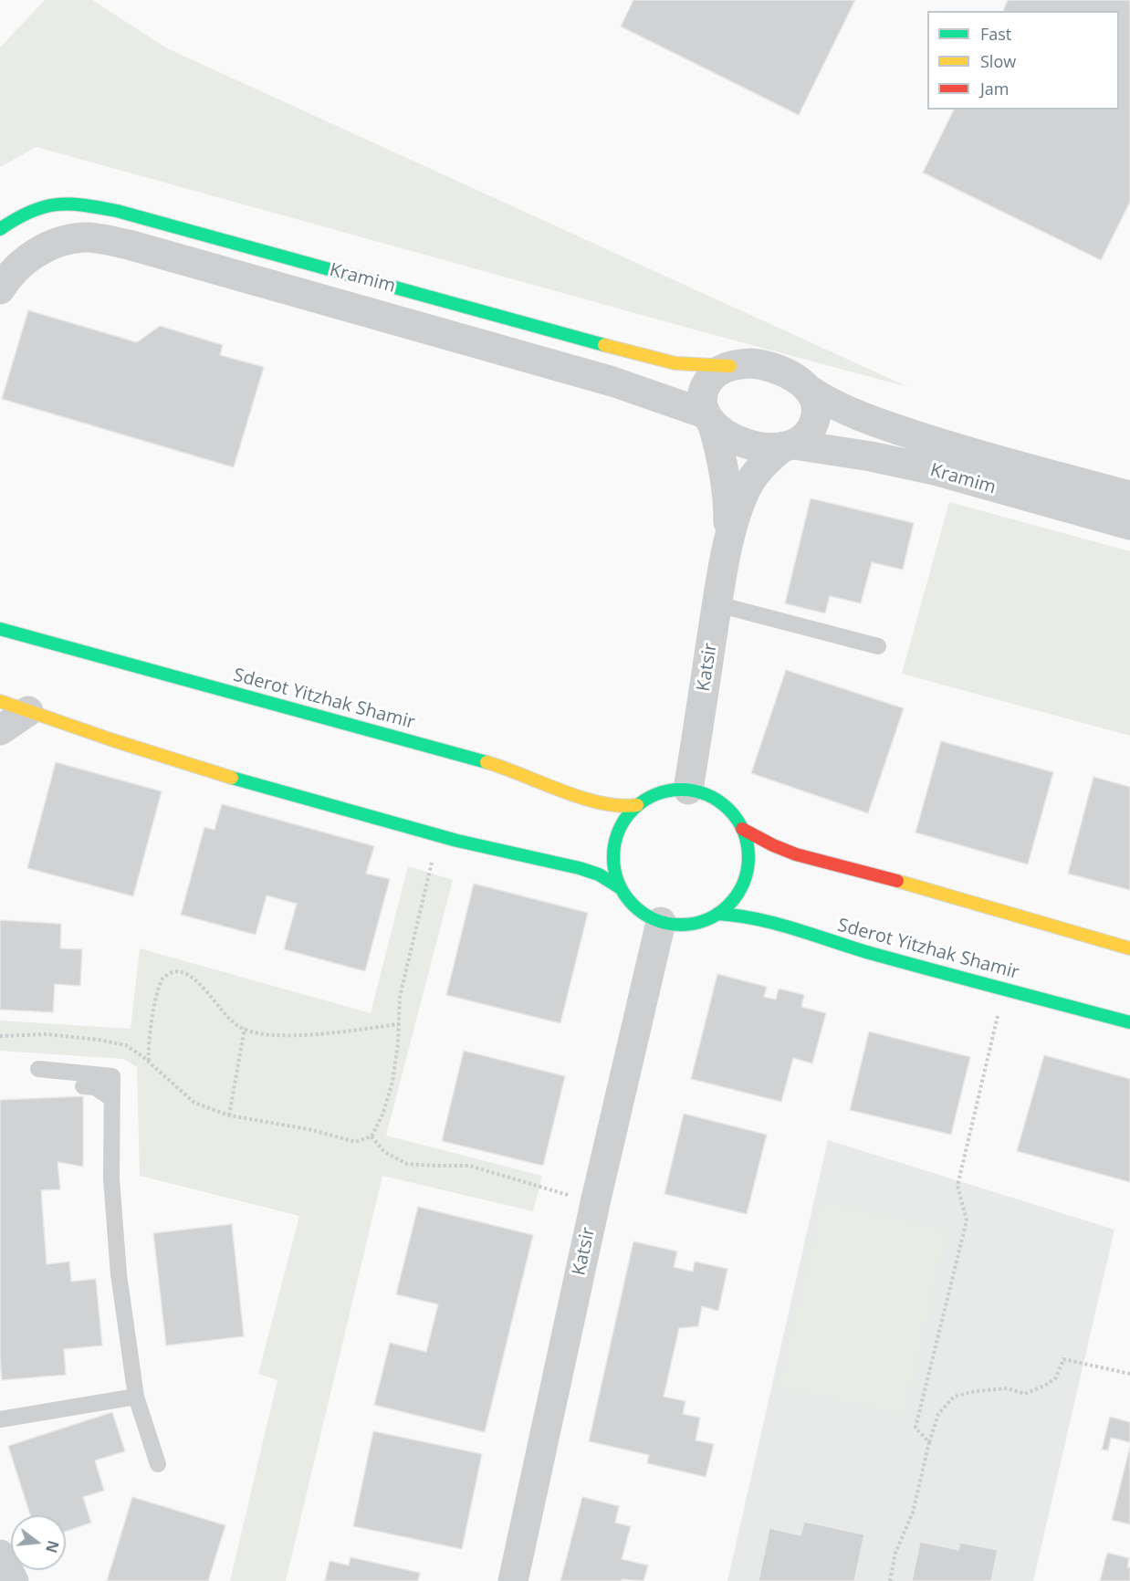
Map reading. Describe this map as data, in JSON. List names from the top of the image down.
{
  "streets": {
    "street": ["Kramim", "Katsir", "Sderot Yitzhak Shamir"]
  },
  "crossings": [
    ["Kramim", "Katsir"],
    ["Katsir", "Sderot Yitzhak Shamir"]
  ],
  "legend": ["Fast", "Slow", "Jam"],
  "north": "right"
}
